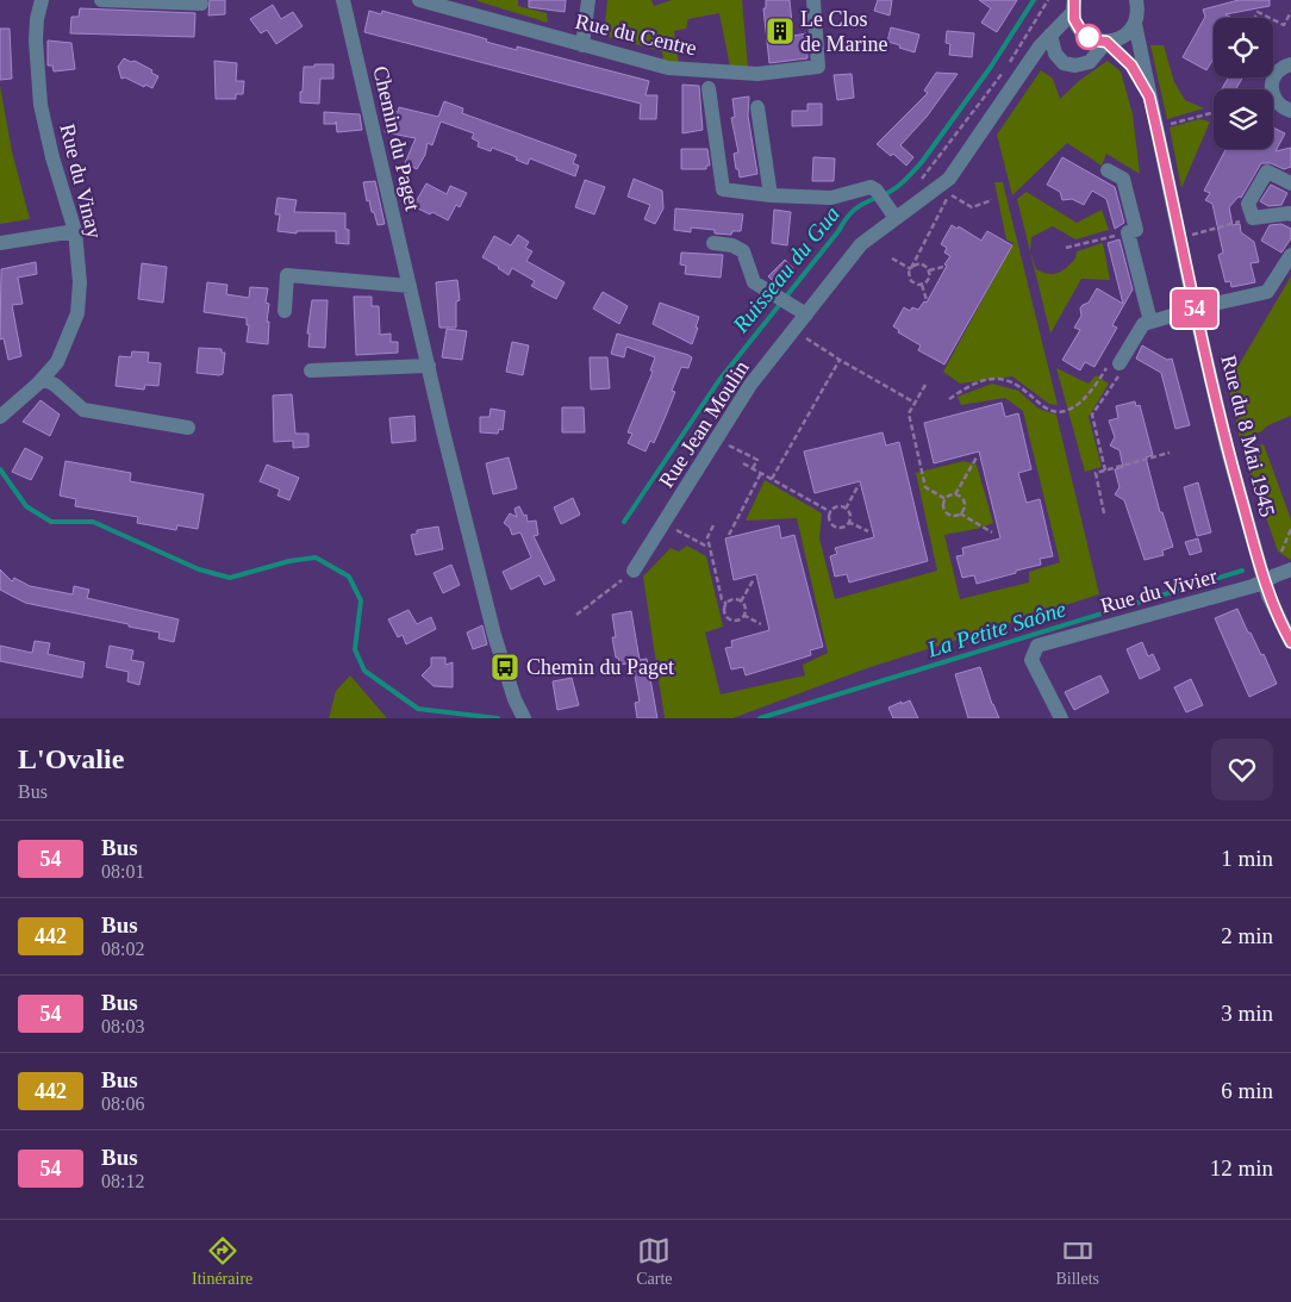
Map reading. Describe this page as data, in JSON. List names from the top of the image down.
{
  "streets": {
    "street": [
      "Rue du Centre",
      "Chemin du Paget",
      "Rue du Vinay",
      "Rue Jean Moulin",
      "Rue du 8 Mai 1945",
      "Rue du Vivier"
    ]
  },
  "crossings": [
    ["Rue Jean Moulin", "Rue du 8 Mai 1945"],
    ["Rue du 8 Mai 1945", "Rue du Vivier"]
  ],
  "water": ["Ruisseau du Gua", "La Petite Saône"],
  "places": {
    "building": ["Le Clos de Marine"],
    "bus stop": ["Chemin du Paget"]
  },
  "lines": ["bus line 54"],
  "page": {
    "on_map": "54",
    "heading": ["L'Ovalie", "Bus"],
    "list": [
      {
        "mark": "54",
        "name": "Bus",
        "note": "08:01",
        "value": "1 min"
      },
      {
        "mark": "442",
        "name": "Bus",
        "note": "08:02",
        "value": "2 min"
      },
      {
        "mark": "54",
        "name": "Bus",
        "note": "08:03",
        "value": "3 min"
      },
      {
        "mark": "442",
        "name": "Bus",
        "note": "08:06",
        "value": "6 min"
      },
      {
        "mark": "54",
        "name": "Bus",
        "note": "08:12",
        "value": "12 min"
      }
    ],
    "tabs": ["Itinéraire", "Carte", "Billets"]
  }
}
